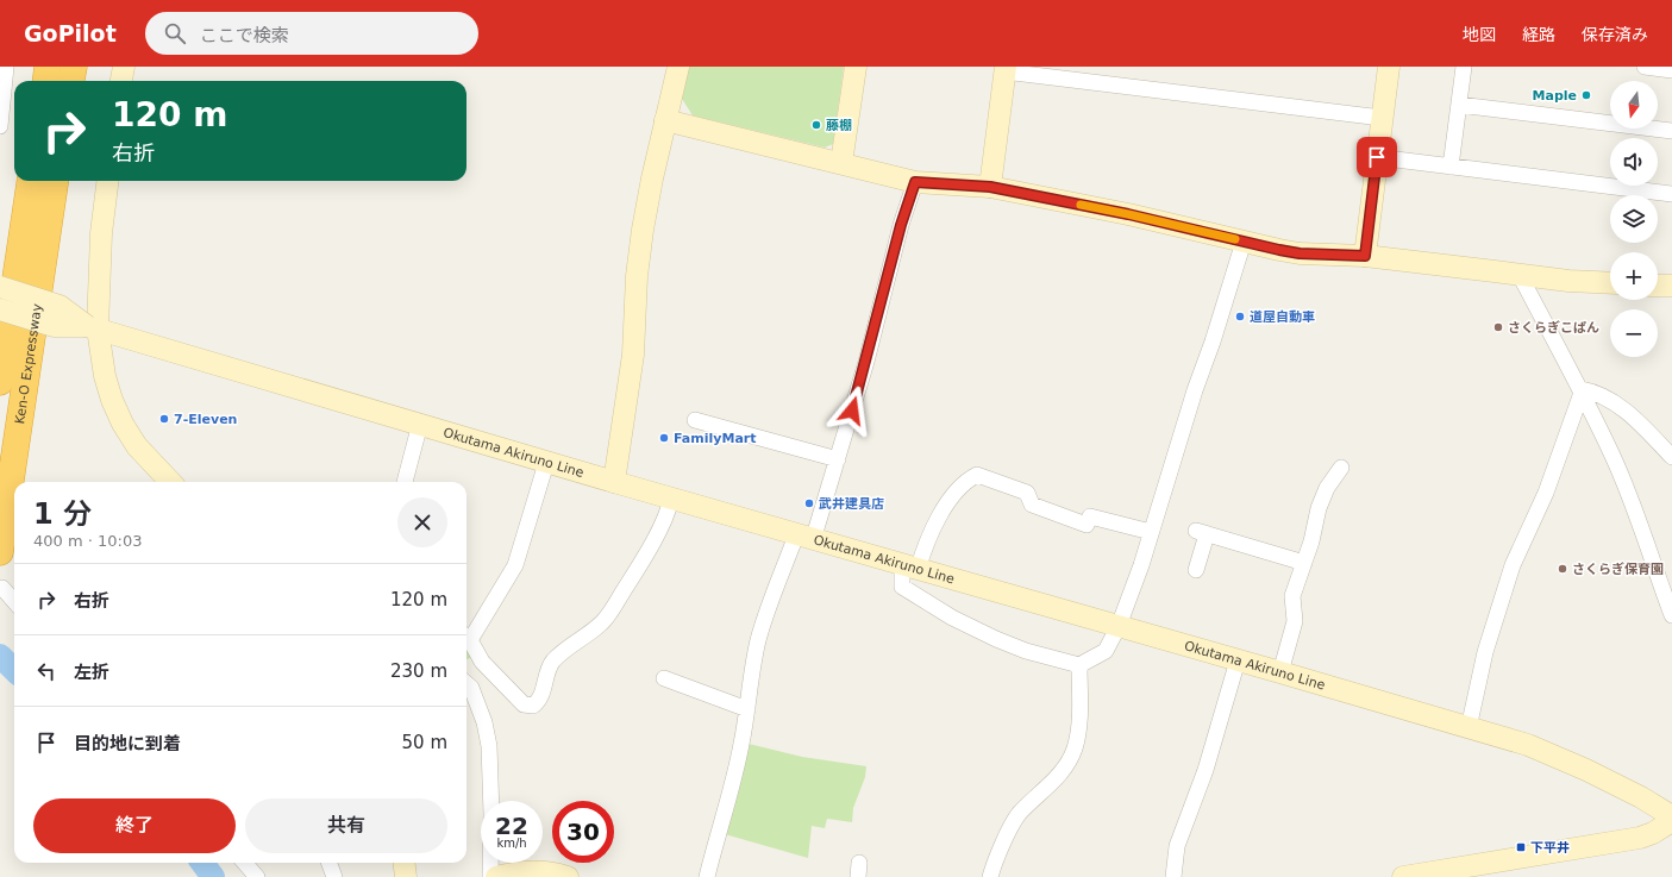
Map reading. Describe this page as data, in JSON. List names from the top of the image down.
{
  "streets": {
    "highway": ["Ken-O Expressway"],
    "street": ["Okutama Akiruno Line"]
  },
  "places": {
    "other": [
      "Maple",
      "藤棚",
      "道屋自動車",
      "さくらぎこぱん",
      "7-Eleven",
      "FamilyMart",
      "武井建具店",
      "さくらぎ保育園"
    ],
    "transit": ["下平井"]
  },
  "north": "bottom",
  "page": {
    "header": "GoPilot",
    "search": "ここで検索",
    "nav": ["地図", "経路", "保存済み"],
    "map_buttons": ["+", "−"],
    "turn": ["120 m", "右折"],
    "heading": ["1 分", "400 m · 10:03"],
    "list": [
      {
        "name": "右折",
        "value": "120 m"
      },
      {
        "name": "左折",
        "value": "230 m"
      },
      {
        "name": "目的地に到着",
        "value": "50 m"
      }
    ],
    "buttons": ["終了", "共有"],
    "speed": "22 km/h",
    "limit": "30"
  }
}
